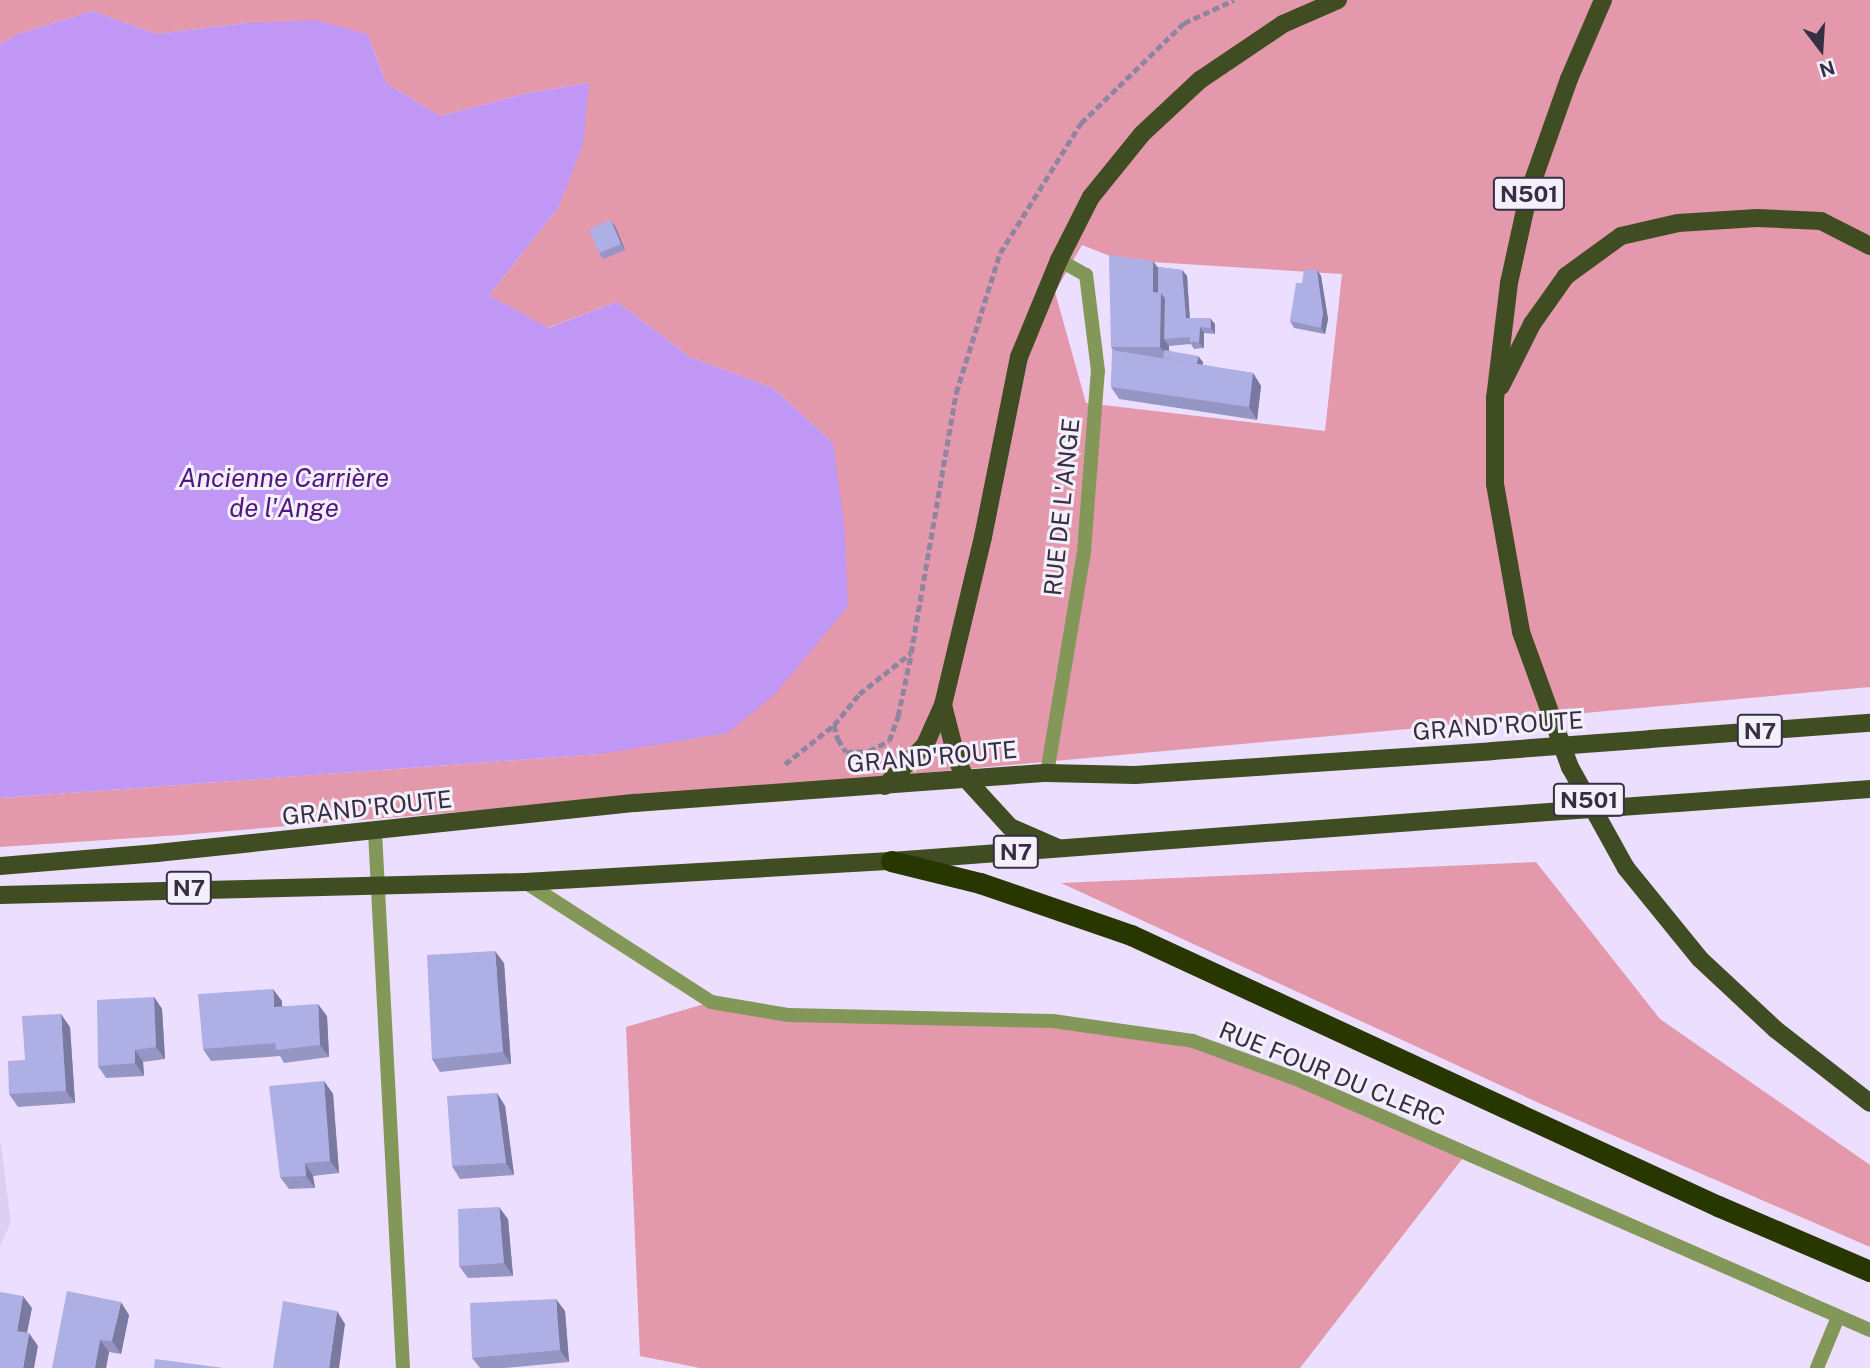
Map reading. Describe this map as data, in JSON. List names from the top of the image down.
{
  "streets": {
    "main road": ["N501", "GRAND'ROUTE", "N7"],
    "street": ["RUE DE L'ANGE", "RUE FOUR DU CLERC"]
  },
  "crossings": [
    ["RUE DE L'ANGE", "GRAND'ROUTE"],
    ["N7", "RUE FOUR DU CLERC"]
  ],
  "water": ["Ancienne Carrière de l'Ange"],
  "north": "bottom"
}
